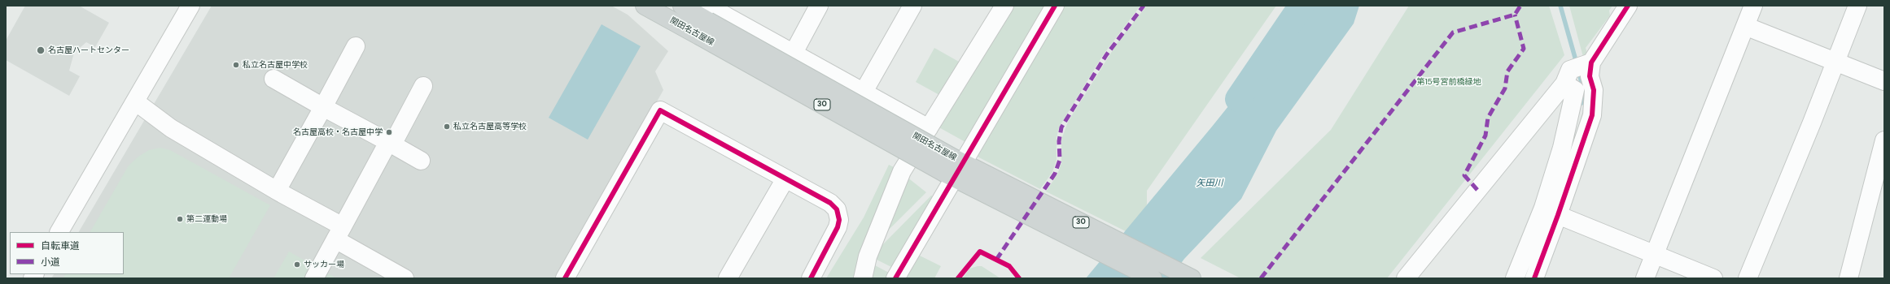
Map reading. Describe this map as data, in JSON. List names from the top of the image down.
{
  "streets": {
    "main road": ["関田名古屋線", "30"]
  },
  "water": ["矢田川"],
  "parks": ["第15号宮前橋緑地"],
  "places": [
    "名古屋ハートセンター",
    "私立名古屋中学校",
    "私立名古屋高等学校",
    "名古屋高校・名古屋中学",
    "第二運動場",
    "サッカー場"
  ],
  "legend": ["自転車道", "小道"]
}
